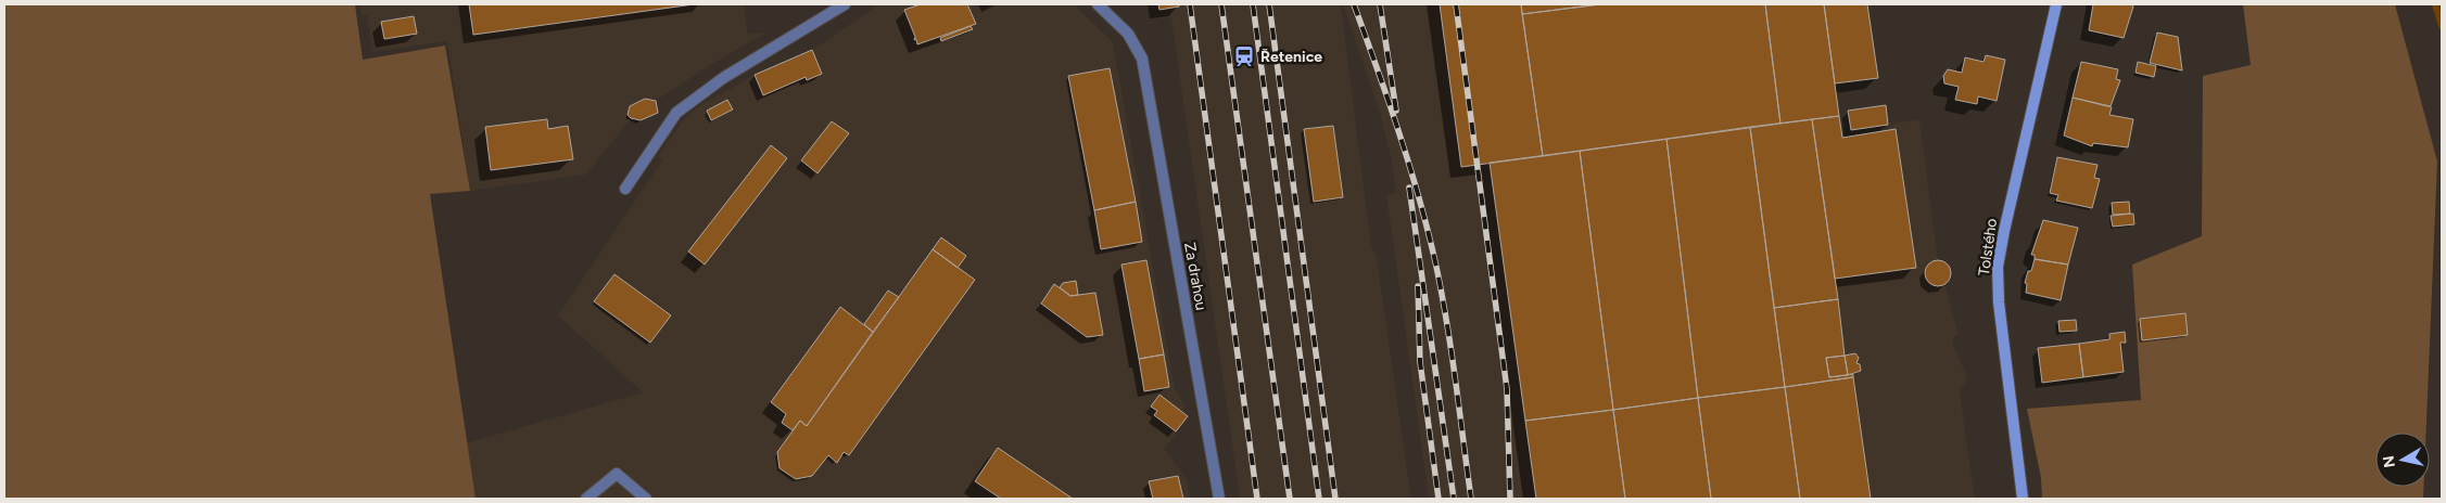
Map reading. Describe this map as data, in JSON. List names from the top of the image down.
{
  "streets": {
    "street": ["Tolstého", "Za drahou"]
  },
  "places": {
    "station": ["Řetenice"]
  },
  "north": "left"
}
